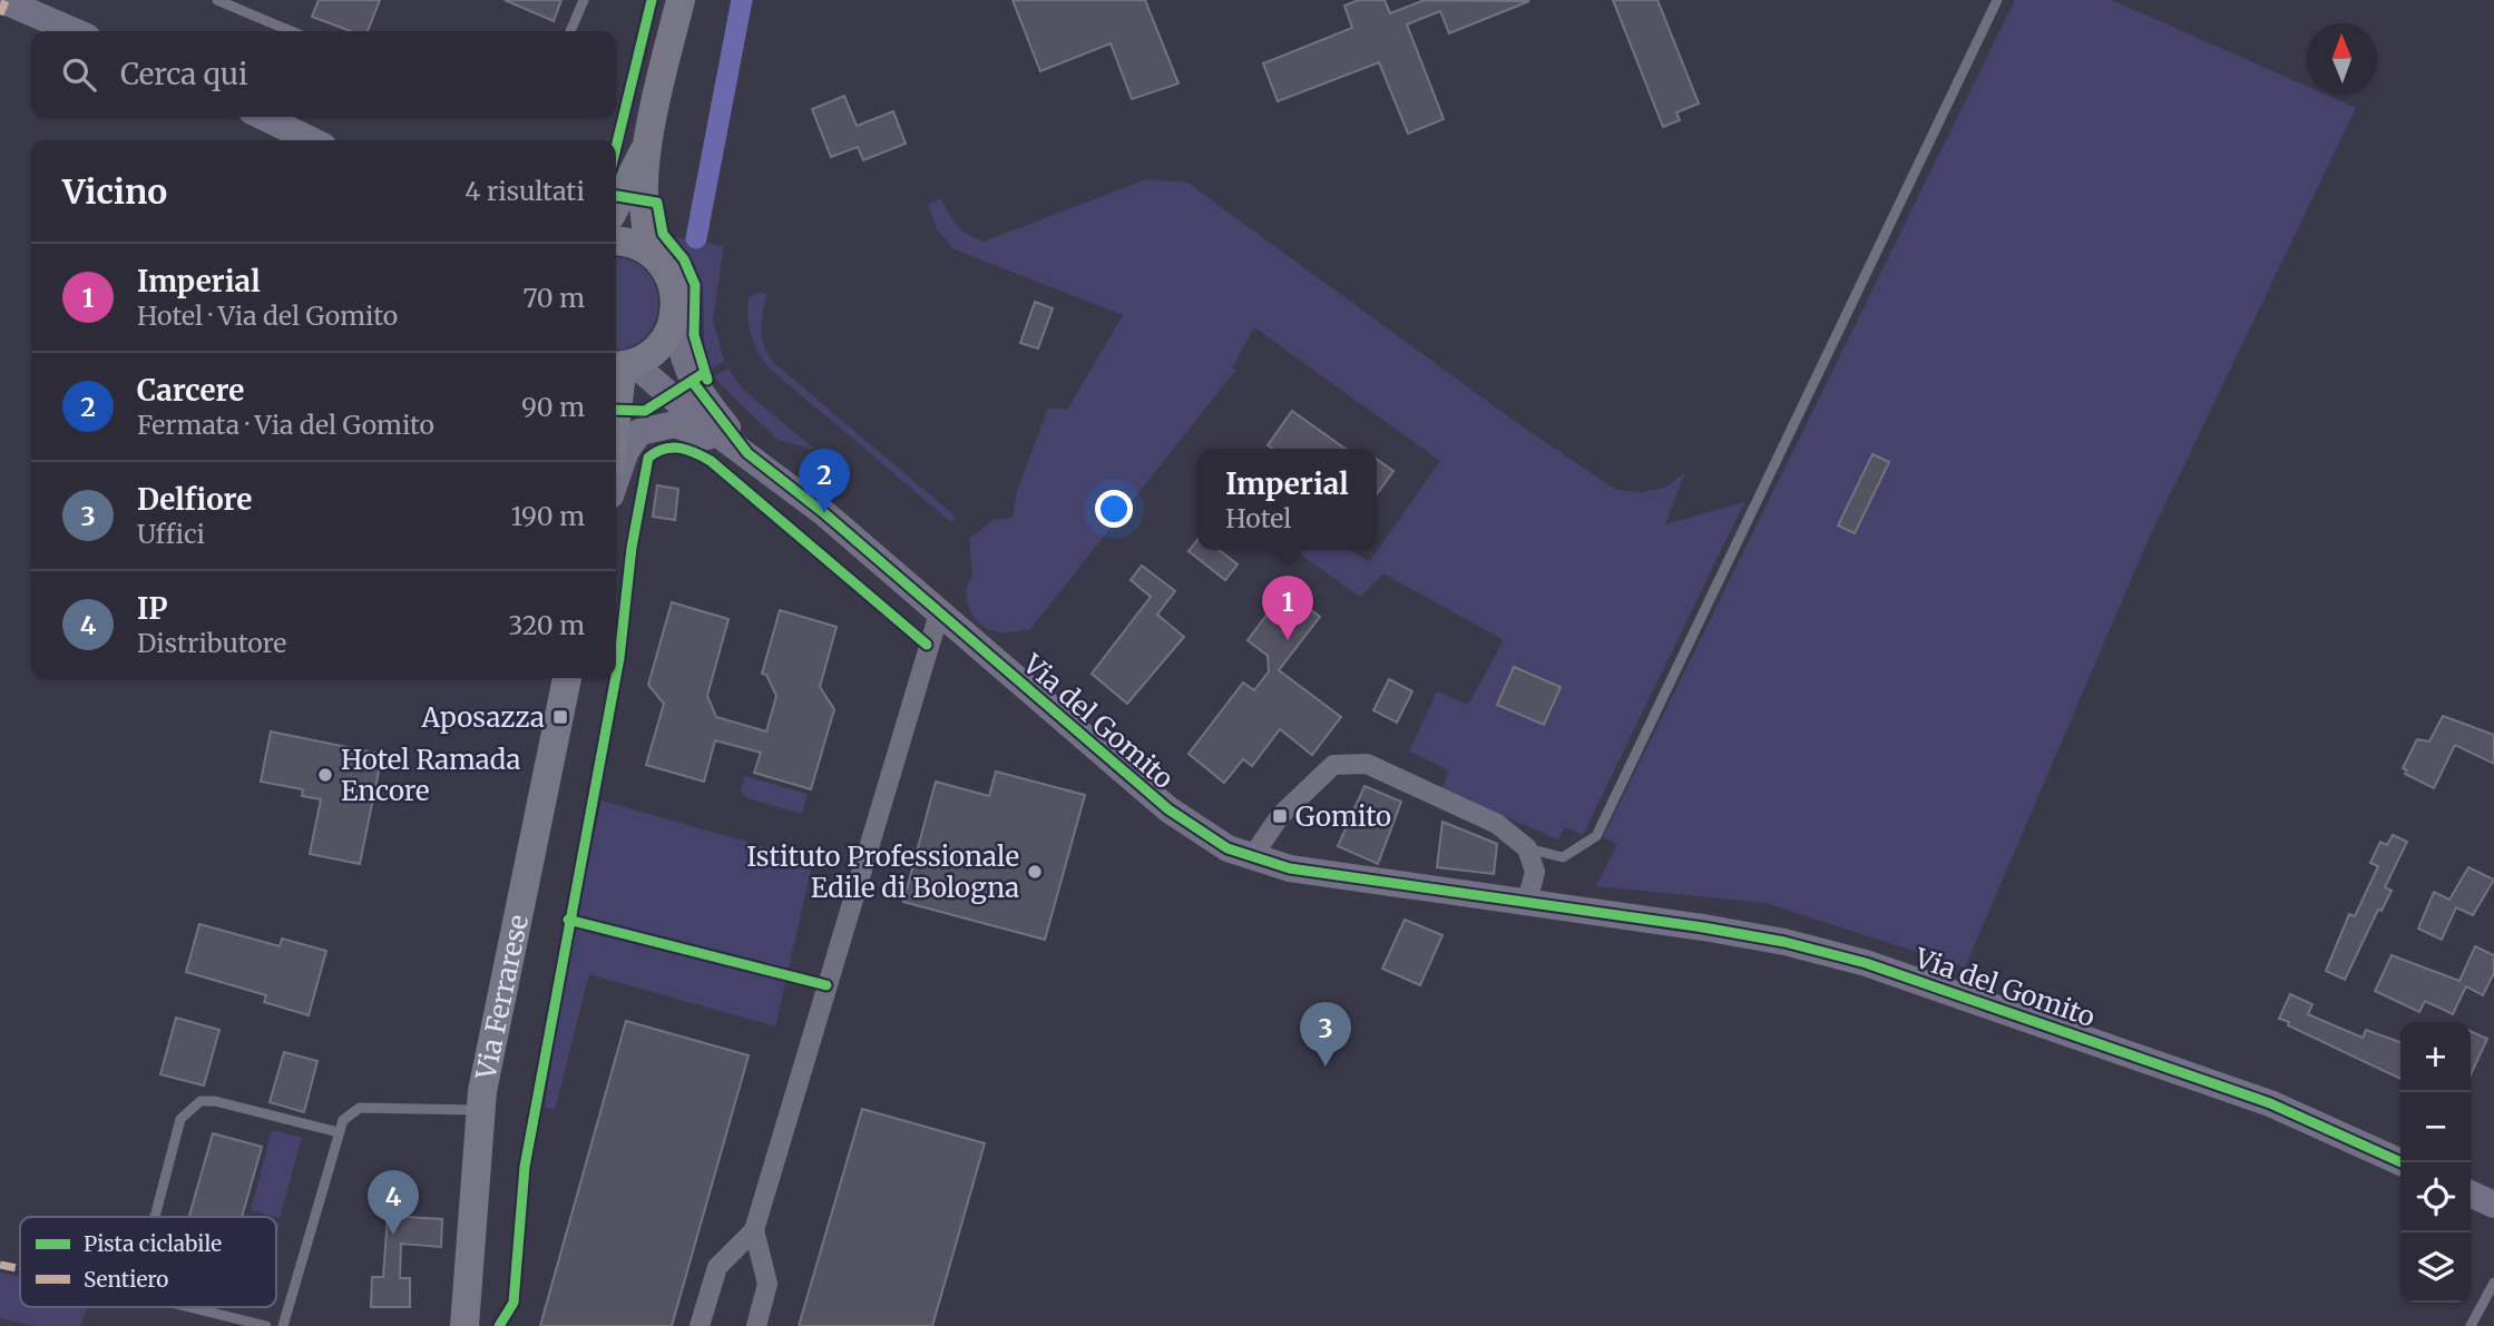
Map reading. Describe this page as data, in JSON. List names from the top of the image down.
{
  "streets": {
    "main road": ["Via Ferrarese"],
    "street": ["Via del Gomito"]
  },
  "places": {
    "transit": ["Aposazza", "Gomito"],
    "other": ["Hotel Ramada Encore", "Istituto Professionale Edile di Bologna"]
  },
  "legend": ["Pista ciclabile", "Sentiero"],
  "north": "top",
  "page": {
    "search": "Cerca qui",
    "heading": ["Vicino", "4 risultati"],
    "list": [
      {
        "mark": "1",
        "name": "Imperial",
        "note": "Hotel · Via del Gomito",
        "value": "70 m"
      },
      {
        "mark": "2",
        "name": "Carcere",
        "note": "Fermata · Via del Gomito",
        "value": "90 m"
      },
      {
        "mark": "3",
        "name": "Delfiore",
        "note": "Uffici",
        "value": "190 m"
      },
      {
        "mark": "4",
        "name": "IP",
        "note": "Distributore",
        "value": "320 m"
      }
    ],
    "popup": ["Imperial", "Hotel"],
    "pins": [
      "2",
      "1",
      "3",
      "4"
    ],
    "map_buttons": ["+", "−"]
  }
}
